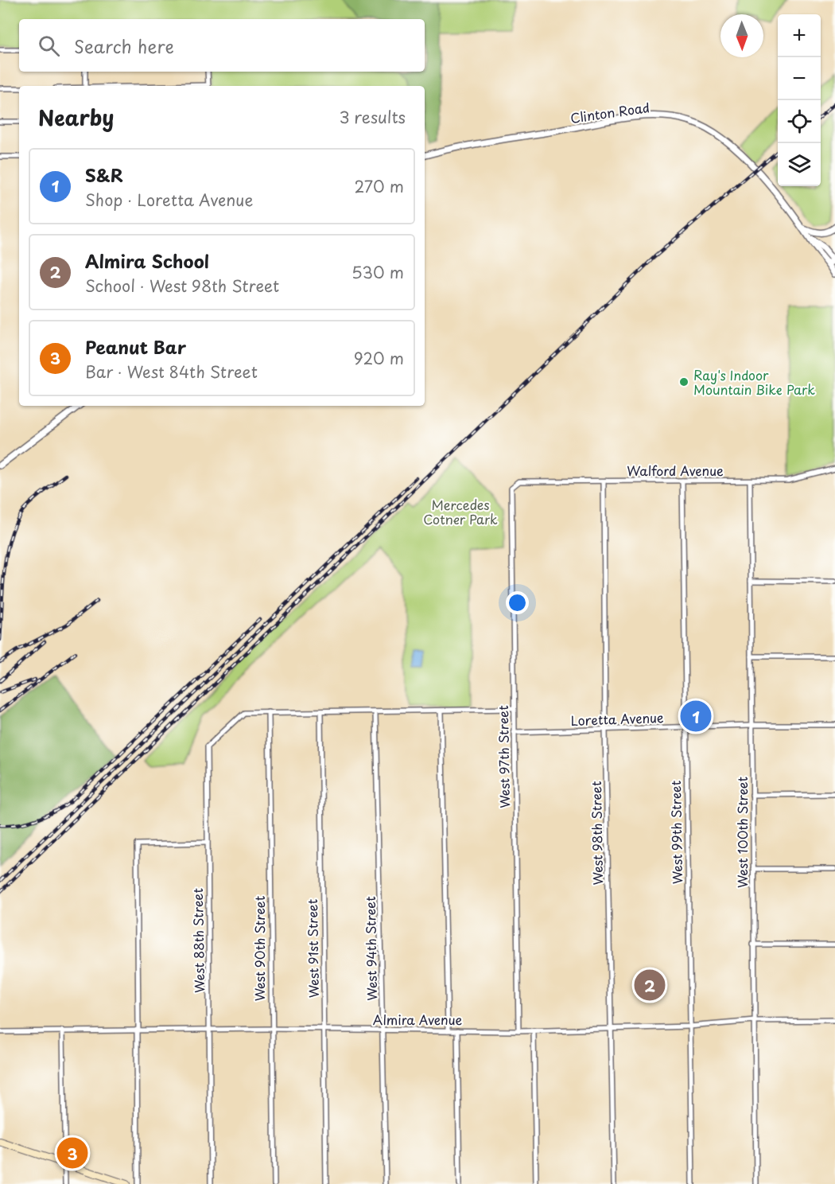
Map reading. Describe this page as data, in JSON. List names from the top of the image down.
{
  "streets": {
    "street": [
      "Clinton Road",
      "Walford Avenue",
      "Loretta Avenue",
      "West 97th Street",
      "West 99th Street",
      "West 100th Street",
      "West 98th Street",
      "West 88th Street",
      "West 90th Street",
      "West 91st Street",
      "West 94th Street",
      "Almira Avenue"
    ]
  },
  "crossings": [
    ["Walford Avenue", "West 97th Street"],
    ["Walford Avenue", "West 99th Street"],
    ["Walford Avenue", "West 100th Street"],
    ["Walford Avenue", "West 98th Street"],
    ["Loretta Avenue", "West 97th Street"],
    ["Loretta Avenue", "West 99th Street"],
    ["Loretta Avenue", "West 100th Street"],
    ["Loretta Avenue", "West 98th Street"],
    ["West 97th Street", "Almira Avenue"],
    ["West 99th Street", "Almira Avenue"],
    ["West 100th Street", "Almira Avenue"],
    ["West 98th Street", "Almira Avenue"],
    ["West 88th Street", "West 90th Street"],
    ["West 88th Street", "Almira Avenue"],
    ["West 90th Street", "Almira Avenue"],
    ["West 91st Street", "Almira Avenue"],
    ["West 94th Street", "Almira Avenue"]
  ],
  "parks": ["Mercedes Cotner Park"],
  "places": ["Ray's Indoor Mountain Bike Park"],
  "north": "bottom",
  "page": {
    "map_buttons": ["+", "−"],
    "search": "Search here",
    "heading": ["Nearby", "3 results"],
    "list": [
      {
        "mark": "1",
        "name": "S&R",
        "note": "Shop · Loretta Avenue",
        "value": "270 m"
      },
      {
        "mark": "2",
        "name": "Almira School",
        "note": "School · West 98th Street",
        "value": "530 m"
      },
      {
        "mark": "3",
        "name": "Peanut Bar",
        "note": "Bar · West 84th Street",
        "value": "920 m"
      }
    ],
    "pins": ["1", "2", "3"]
  }
}
